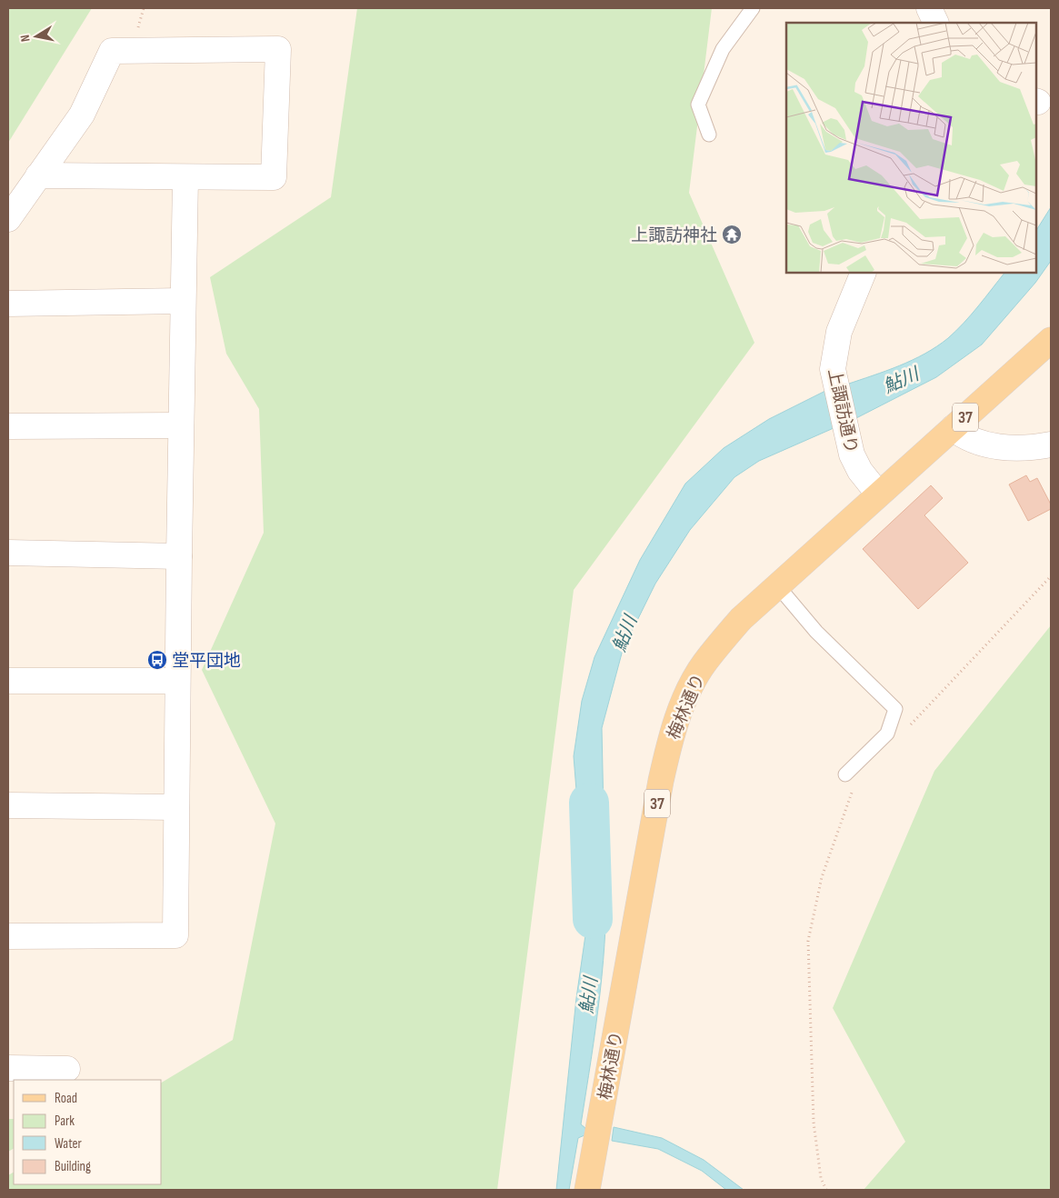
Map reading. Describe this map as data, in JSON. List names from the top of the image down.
{
  "streets": {
    "main road": ["37", "梅林通り"],
    "street": ["上諏訪通り"]
  },
  "crossings": [
    ["上諏訪通り", "梅林通り"]
  ],
  "water": ["鮎川"],
  "places": {
    "temple": ["上諏訪神社"],
    "bus stop": ["堂平団地"]
  },
  "legend": [
    "Road",
    "Park",
    "Water",
    "Building"
  ],
  "north": "left"
}
